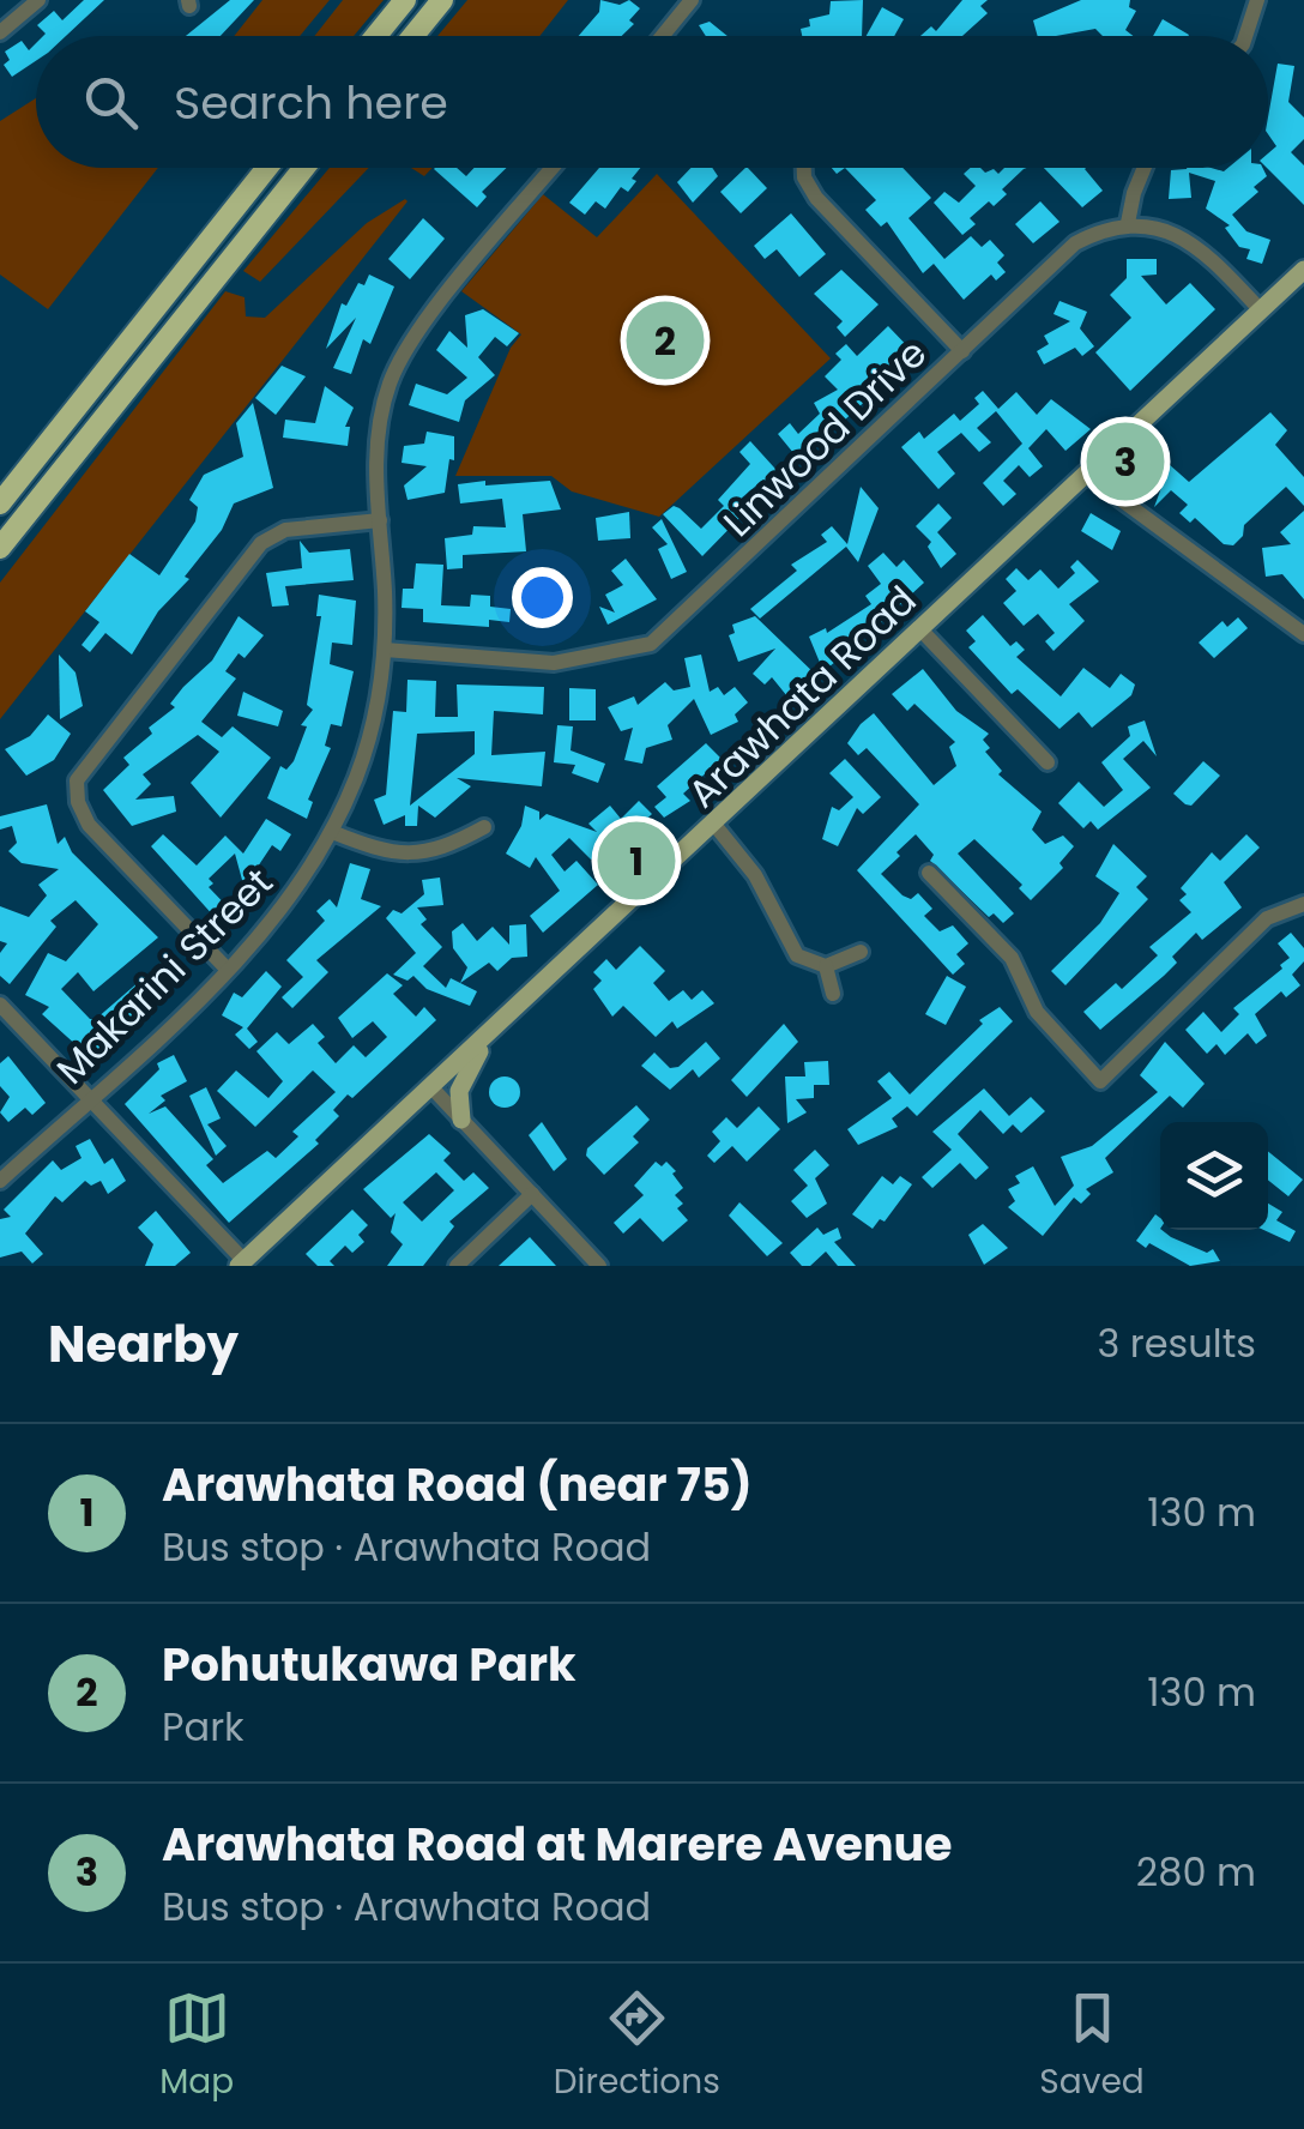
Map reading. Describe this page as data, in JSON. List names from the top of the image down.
{
  "streets": {
    "main road": ["Arawhata Road"],
    "street": ["Linwood Drive", "Makarini Street"]
  },
  "crossings": [
    ["Linwood Drive", "Makarini Street"]
  ],
  "page": {
    "search": "Search here",
    "pins": ["2", "3", "1"],
    "heading": ["Nearby", "3 results"],
    "list": [
      {
        "mark": "1",
        "name": "Arawhata Road (near 75)",
        "note": "Bus stop · Arawhata Road",
        "value": "130 m"
      },
      {
        "mark": "2",
        "name": "Pohutukawa Park",
        "note": "Park",
        "value": "130 m"
      },
      {
        "mark": "3",
        "name": "Arawhata Road at Marere Avenue",
        "note": "Bus stop · Arawhata Road",
        "value": "280 m"
      }
    ],
    "nav": ["Map", "Directions", "Saved"]
  }
}
